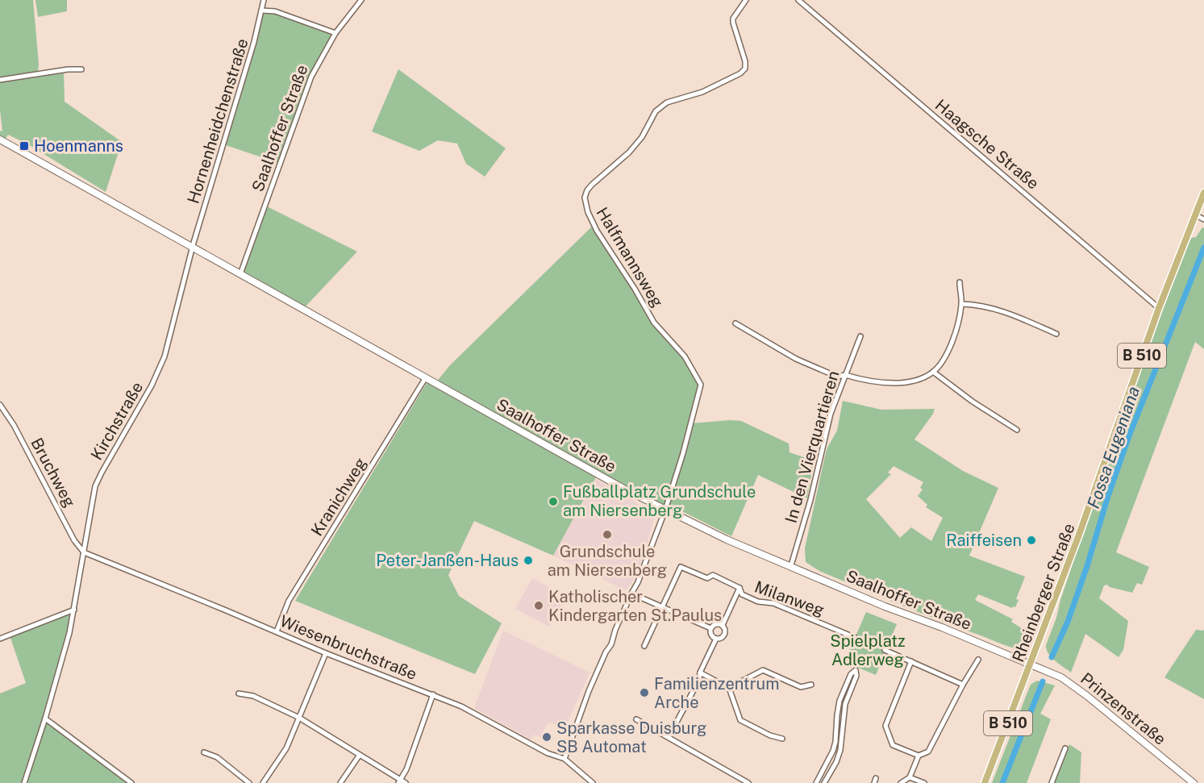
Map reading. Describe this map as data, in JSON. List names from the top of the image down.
{
  "streets": {
    "main road": [
      "Saalhoffer Straße",
      "B 510",
      "Rheinberger Straße",
      "Prinzenstraße"
    ],
    "street": [
      "Hornenheidchenstraße",
      "Haagsche Straße",
      "Halfmannsweg",
      "Kirchstraße",
      "In den Vierquartieren",
      "Bruchweg",
      "Kranichweg",
      "Milanweg",
      "Wiesenbruchstraße"
    ]
  },
  "crossings": [
    ["Hornenheidchenstraße", "Saalhoffer Straße"],
    ["Hornenheidchenstraße", "Kirchstraße"],
    ["Saalhoffer Straße", "Halfmannsweg"],
    ["Saalhoffer Straße", "Kirchstraße"],
    ["Saalhoffer Straße", "In den Vierquartieren"],
    ["Saalhoffer Straße", "Kranichweg"],
    ["Saalhoffer Straße", "Rheinberger Straße"],
    ["Saalhoffer Straße", "Prinzenstraße"],
    ["Haagsche Straße", "Rheinberger Straße"],
    ["Kirchstraße", "Bruchweg"],
    ["Kirchstraße", "Wiesenbruchstraße"],
    ["Bruchweg", "Wiesenbruchstraße"],
    ["Kranichweg", "Wiesenbruchstraße"],
    ["Rheinberger Straße", "Prinzenstraße"]
  ],
  "water": ["Fossa Eugeniana"],
  "parks": ["Spielplatz Adlerweg"],
  "places": {
    "transit": ["Hoenmanns"],
    "other": [
      "Fußballplatz Grundschule am Niersenberg",
      "Grundschule am Niersenberg",
      "Raiffeisen",
      "Peter-Janßen-Haus",
      "Katholischer Kindergarten St.Paulus",
      "Familienzentrum Arche",
      "Sparkasse Duisburg SB Automat"
    ]
  }
}
